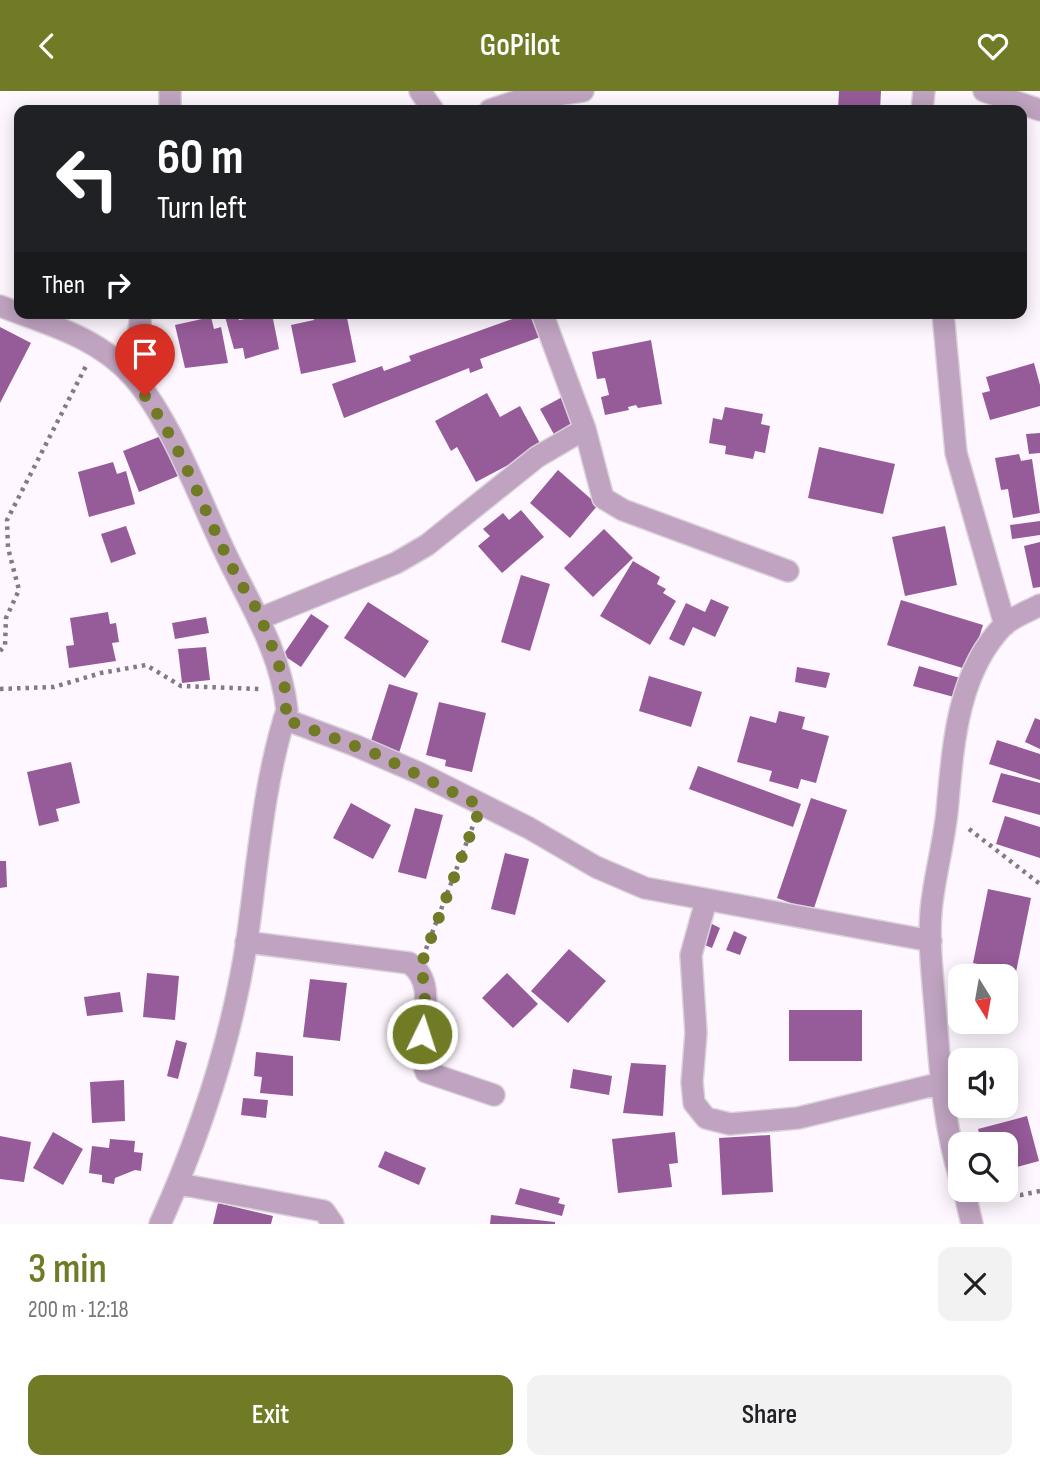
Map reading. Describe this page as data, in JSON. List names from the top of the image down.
{
  "north": "bottom",
  "page": {
    "header": "GoPilot",
    "turn": ["60 m", "Turn left"],
    "then": "Then",
    "heading": ["3 min", "200 m · 12:18"],
    "buttons": ["Exit", "Share"]
  }
}
